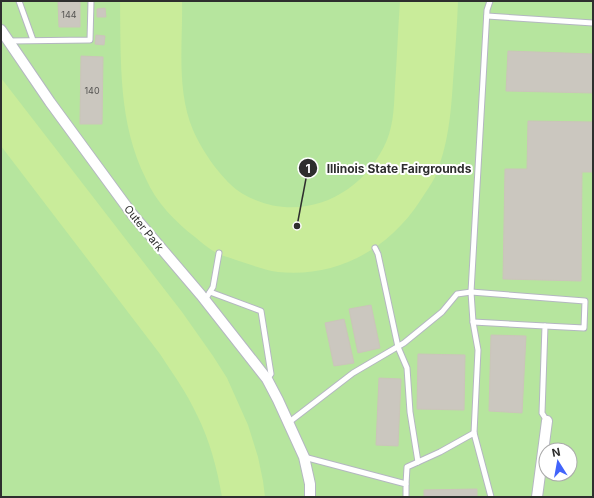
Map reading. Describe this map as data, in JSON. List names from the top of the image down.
{
  "streets": {
    "street": ["Outer Park"]
  },
  "places": ["Illinois State Fairgrounds"],
  "house_numbers": ["144", "140"],
  "north": "top"
}
